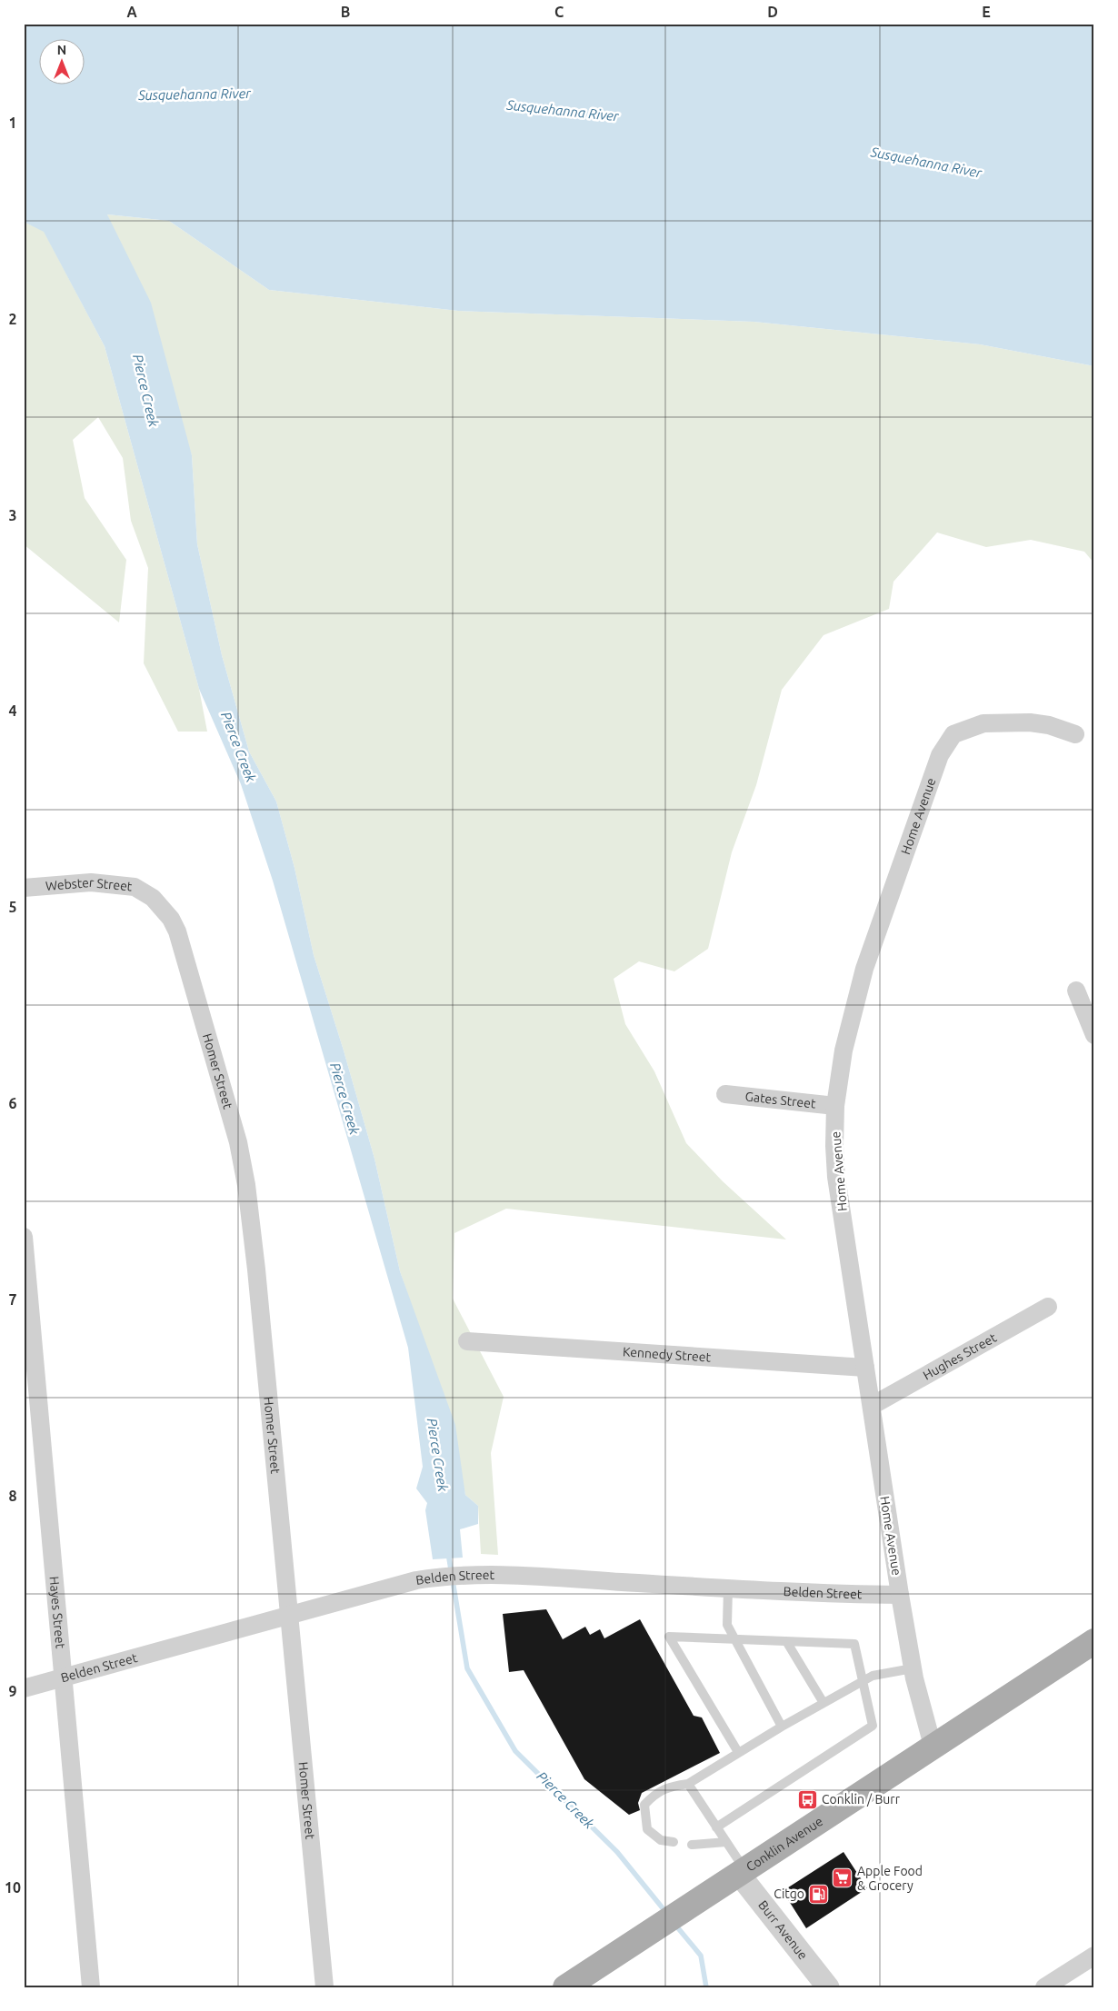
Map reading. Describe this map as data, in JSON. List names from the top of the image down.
{
  "streets": {
    "main road": ["Conklin Avenue"],
    "street": [
      "Home Avenue",
      "Webster Street",
      "Homer Street",
      "Gates Street",
      "Kennedy Street",
      "Hughes Street",
      "Belden Street",
      "Hayes Street",
      "Burr Avenue"
    ]
  },
  "crossings": [
    ["Home Avenue", "Gates Street"],
    ["Home Avenue", "Kennedy Street"],
    ["Home Avenue", "Hughes Street"],
    ["Home Avenue", "Belden Street"],
    ["Home Avenue", "Conklin Avenue"],
    ["Webster Street", "Homer Street"],
    ["Homer Street", "Belden Street"],
    ["Belden Street", "Hayes Street"],
    ["Conklin Avenue", "Burr Avenue"]
  ],
  "water": ["Susquehanna River", "Pierce Creek"],
  "places": {
    "bus stop": ["Conklin / Burr"],
    "supermarket": ["Apple Food & Grocery"],
    "fuel station": ["Citgo"]
  },
  "north": "top",
  "grid": {
    "columns": [
      "A",
      "B",
      "C",
      "D",
      "E"
    ],
    "rows": [
      "1",
      "2",
      "3",
      "4",
      "5",
      "6",
      "7",
      "8",
      "9",
      "10"
    ]
  }
}
